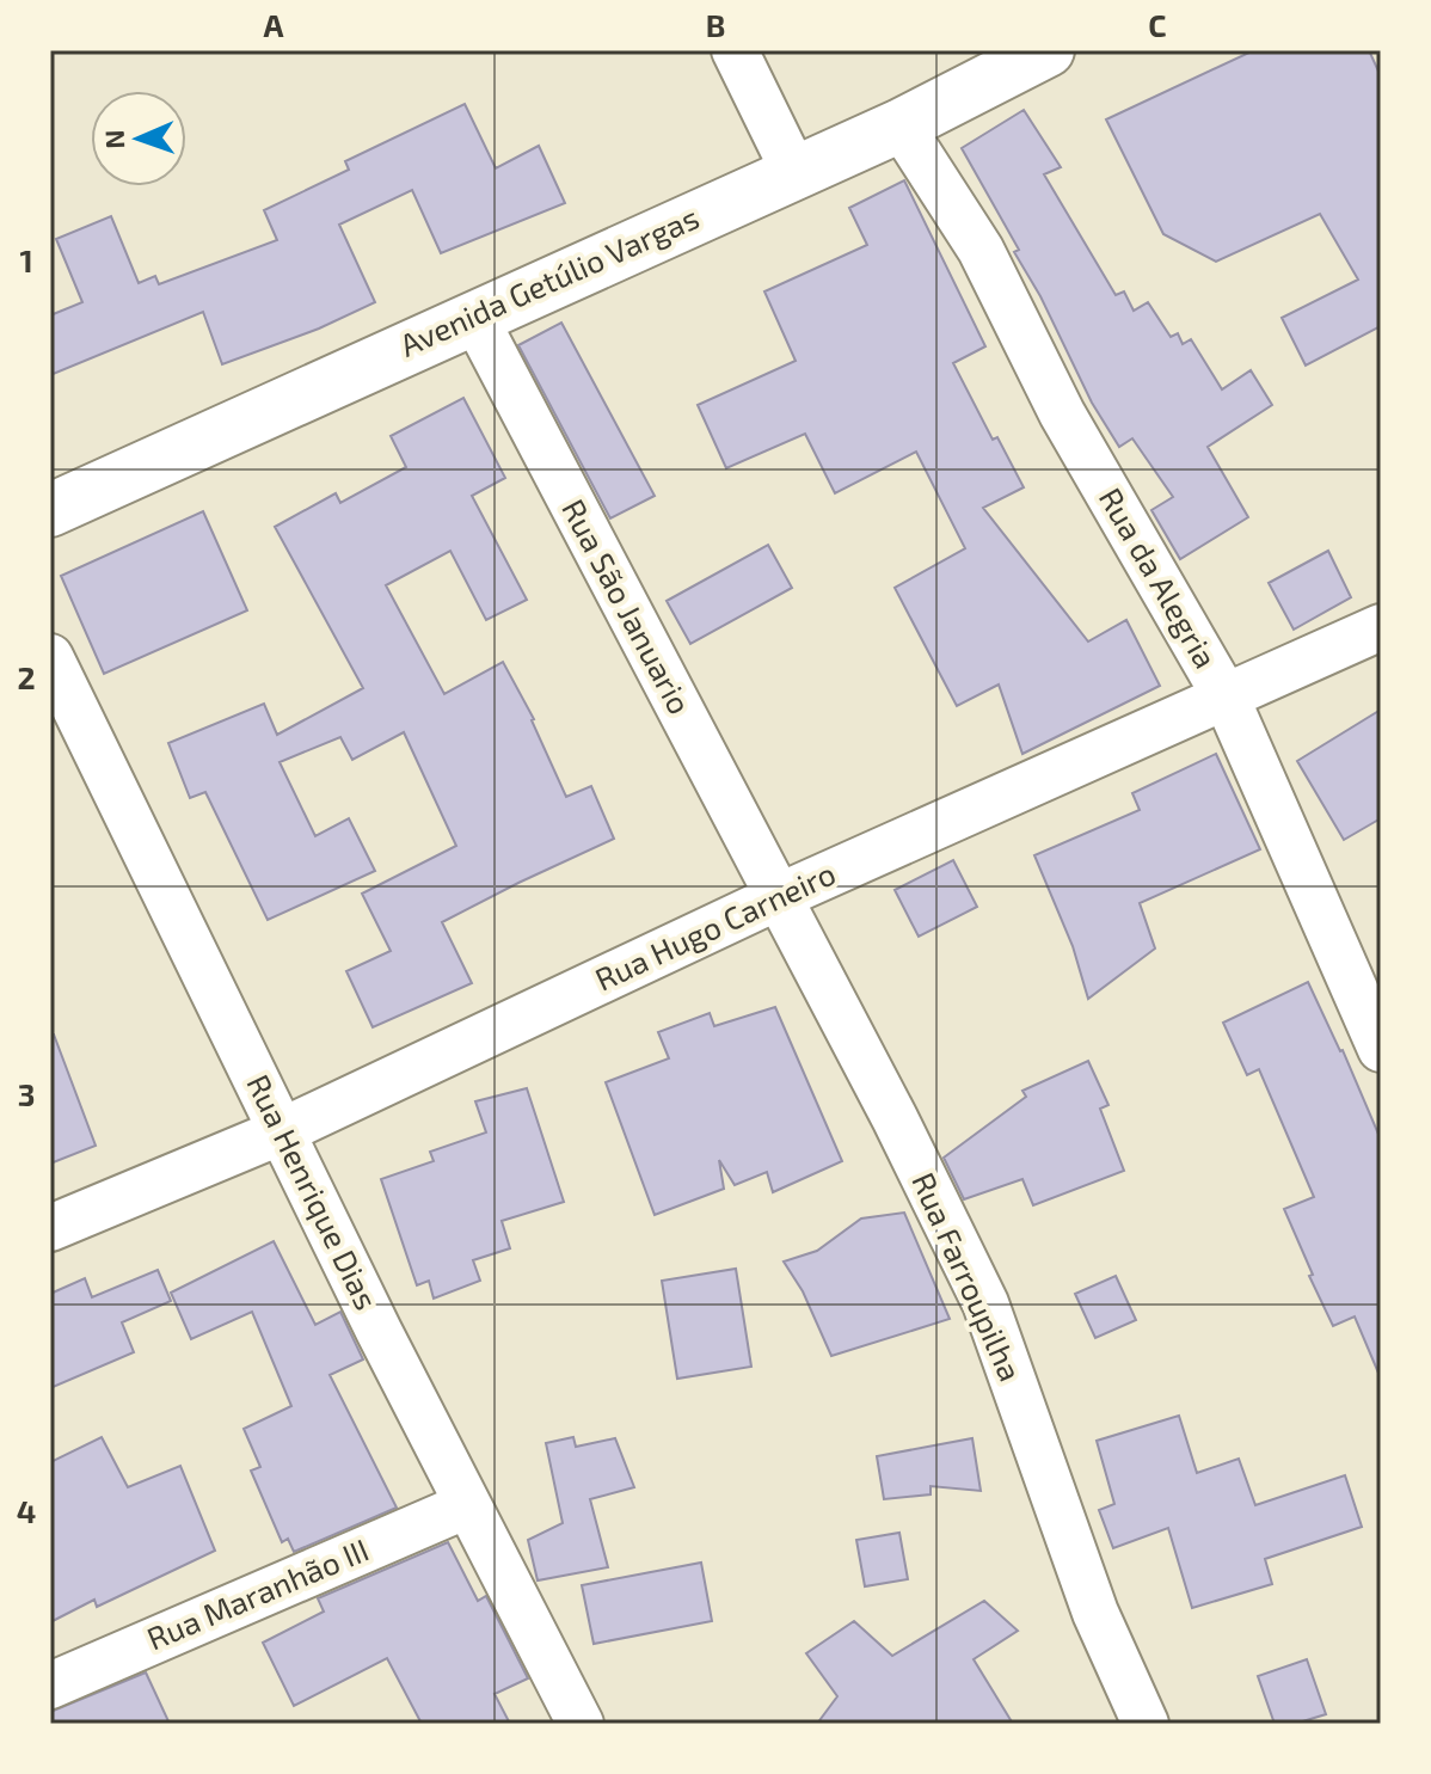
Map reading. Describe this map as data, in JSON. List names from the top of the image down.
{
  "streets": {
    "street": [
      "Avenida Getúlio Vargas",
      "Rua da Alegria",
      "Rua São Januario",
      "Rua Hugo Carneiro",
      "Rua Henrique Dias",
      "Rua Farroupilha",
      "Rua Maranhão III"
    ]
  },
  "crossings": [
    ["Avenida Getúlio Vargas", "Rua da Alegria"],
    ["Avenida Getúlio Vargas", "Rua São Januario"],
    ["Rua da Alegria", "Rua Hugo Carneiro"],
    ["Rua São Januario", "Rua Hugo Carneiro"],
    ["Rua São Januario", "Rua Farroupilha"],
    ["Rua Hugo Carneiro", "Rua Henrique Dias"],
    ["Rua Hugo Carneiro", "Rua Farroupilha"],
    ["Rua Henrique Dias", "Rua Maranhão III"]
  ],
  "north": "left",
  "grid": {
    "columns": ["A", "B", "C"],
    "rows": [
      "1",
      "2",
      "3",
      "4"
    ]
  }
}
